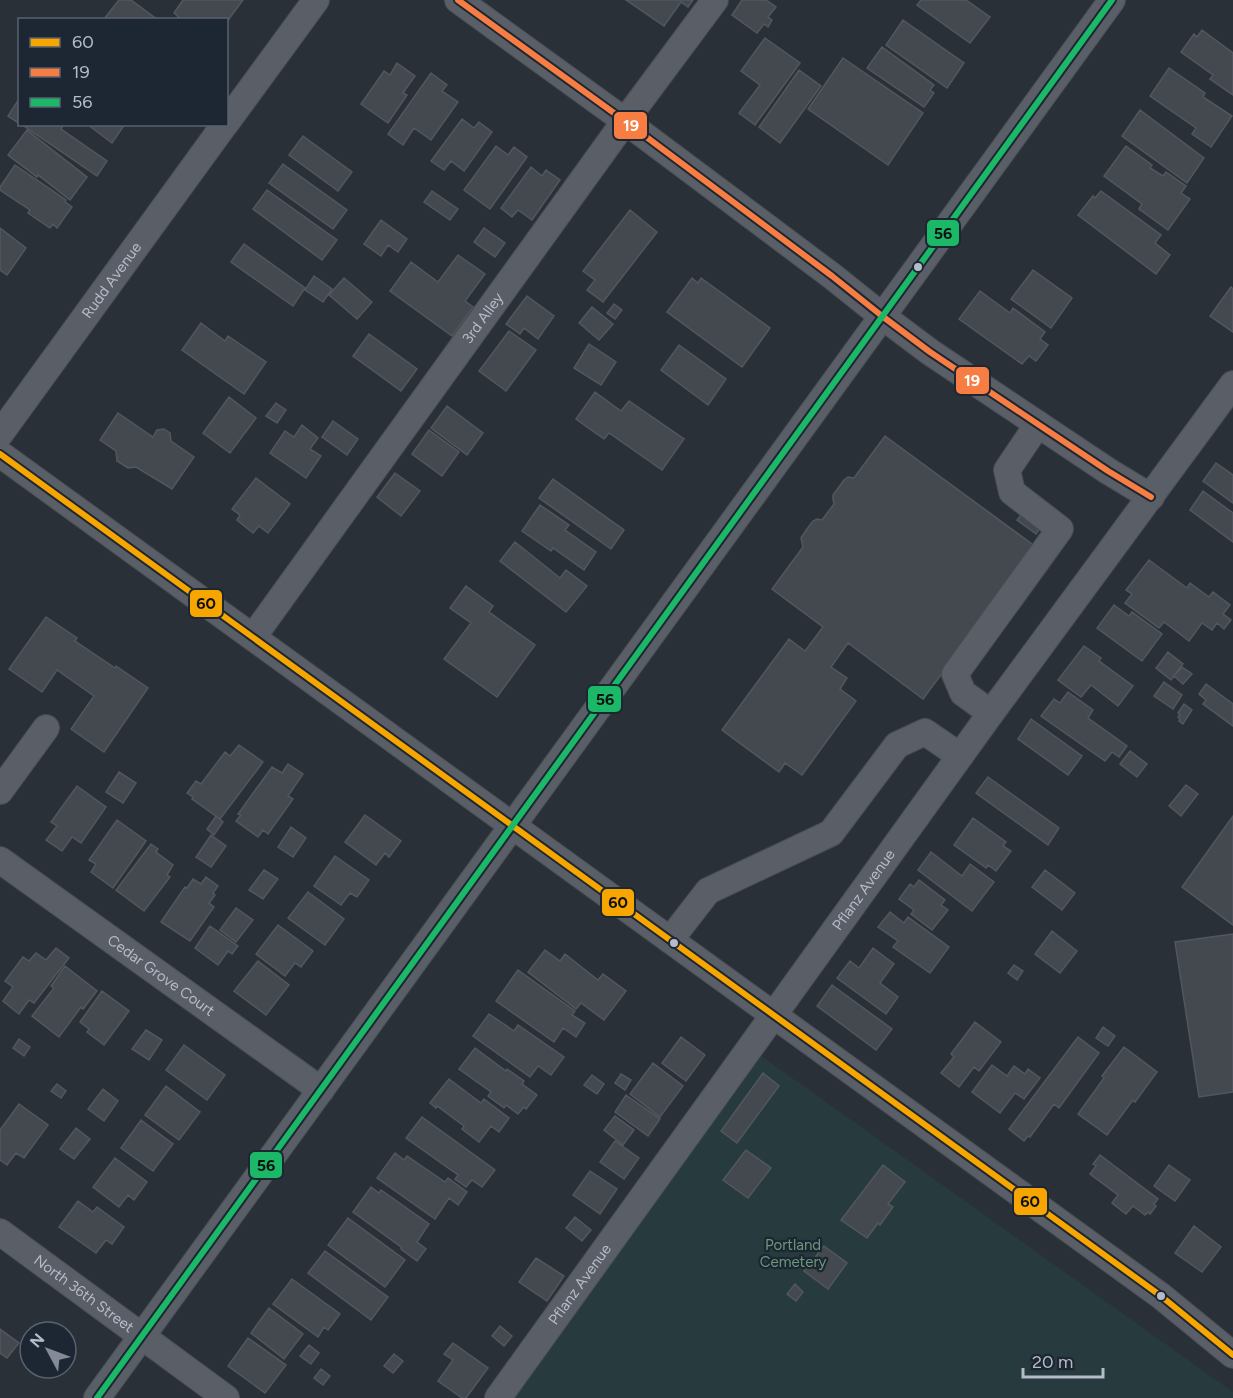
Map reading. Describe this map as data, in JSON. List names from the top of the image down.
{
  "streets": {
    "street": [
      "Rudd Avenue",
      "3rd Alley",
      "Pflanz Avenue",
      "Cedar Grove Court",
      "North 36th Street"
    ]
  },
  "parks": ["Portland Cemetery"],
  "lines": ["transit line 19", "transit line 56", "transit line 60"],
  "legend": ["60", "19", "56"],
  "scale_bar": "20 m",
  "north": "top left"
}
